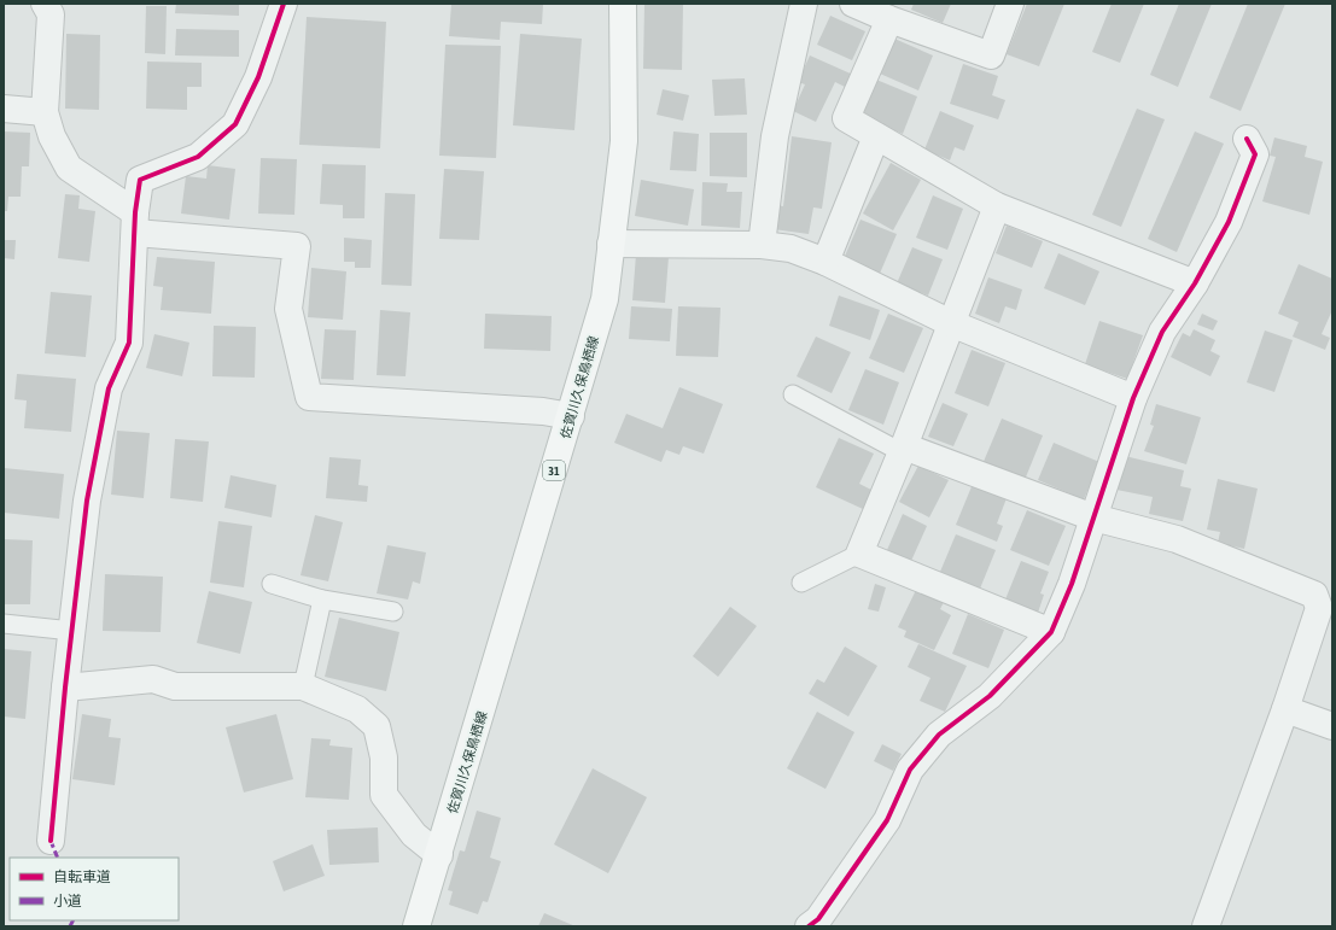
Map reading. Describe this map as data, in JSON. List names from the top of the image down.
{
  "streets": {
    "main road": ["佐賀川久保鳥栖線", "31"]
  },
  "legend": ["自転車道", "小道"]
}
